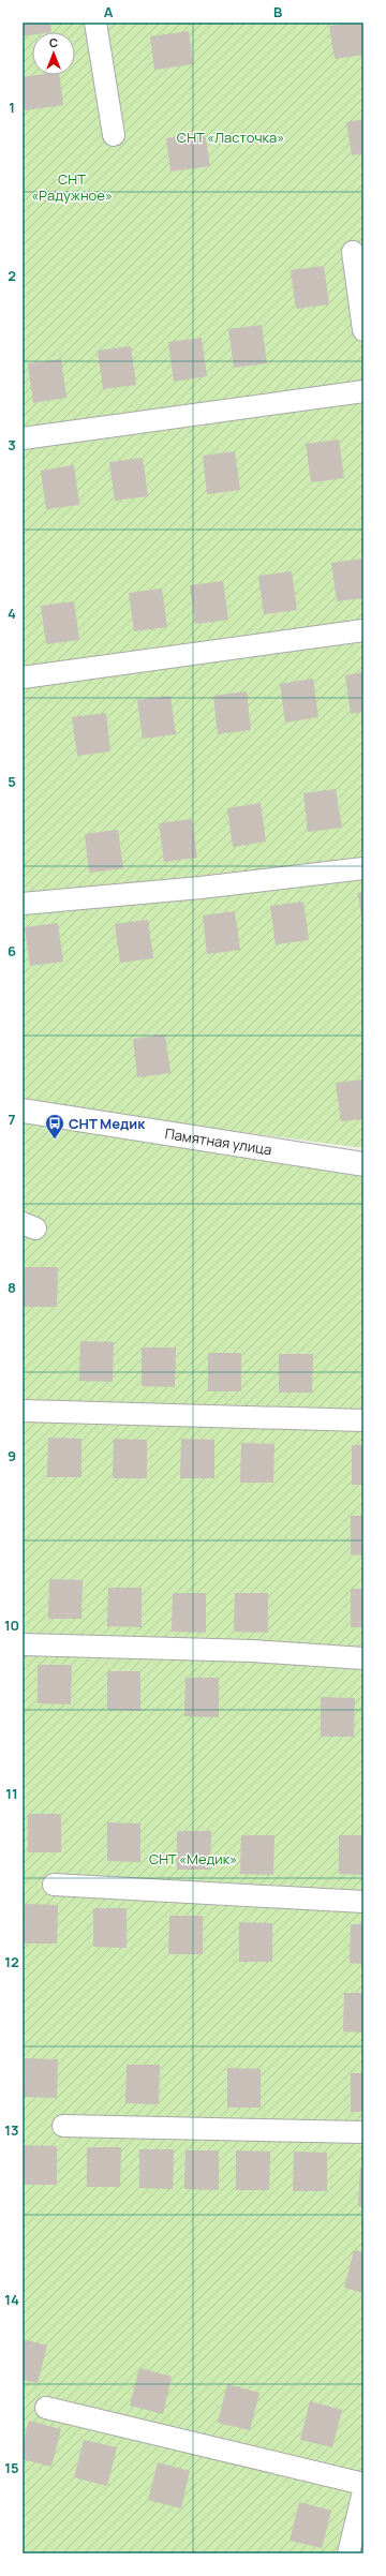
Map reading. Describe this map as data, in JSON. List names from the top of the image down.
{
  "streets": {
    "street": ["Памятная улица"]
  },
  "parks": ["СНТ «Ласточка»", "СНТ «Радужное»", "СНТ «Медик»"],
  "places": {
    "bus stop": ["СНТ Медик"]
  },
  "north": "top",
  "grid": {
    "columns": ["A", "B"],
    "rows": [
      "1",
      "2",
      "3",
      "4",
      "5",
      "6",
      "7",
      "8",
      "9",
      "10",
      "11",
      "12",
      "13",
      "14",
      "15"
    ]
  }
}
